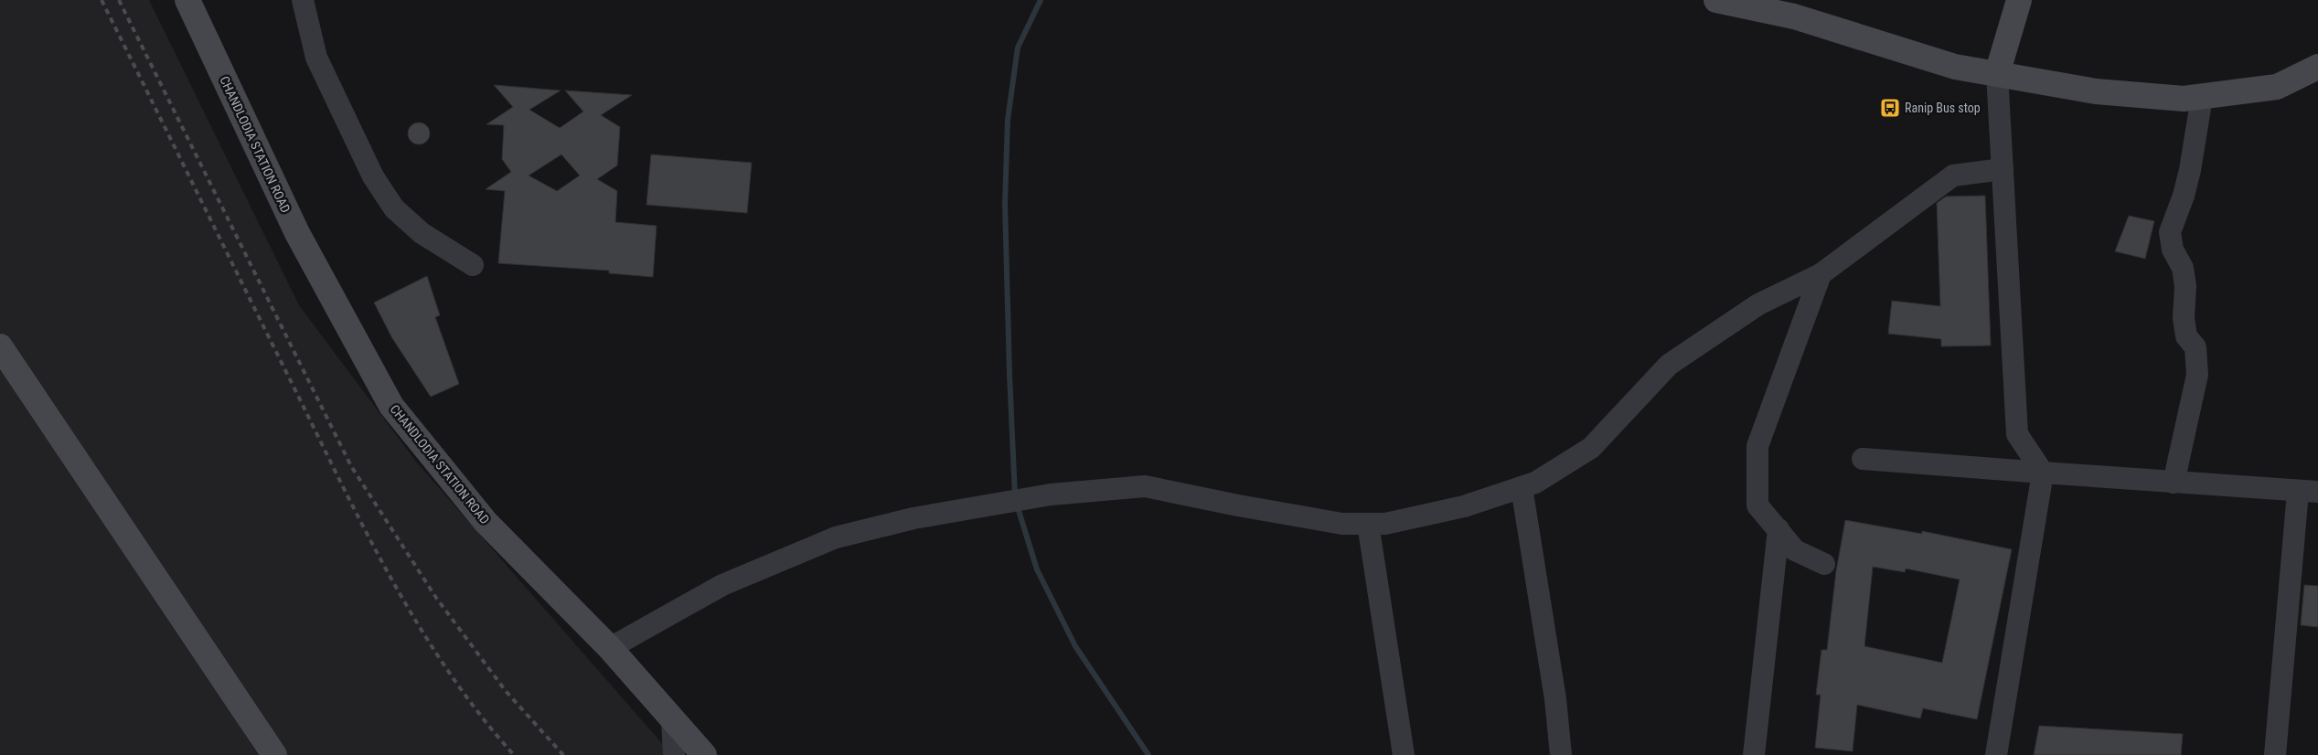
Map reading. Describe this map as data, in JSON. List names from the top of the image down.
{
  "streets": {
    "street": ["CHANDLODIA STATION ROAD"]
  },
  "places": {
    "bus stop": ["Ranip Bus stop"]
  }
}
